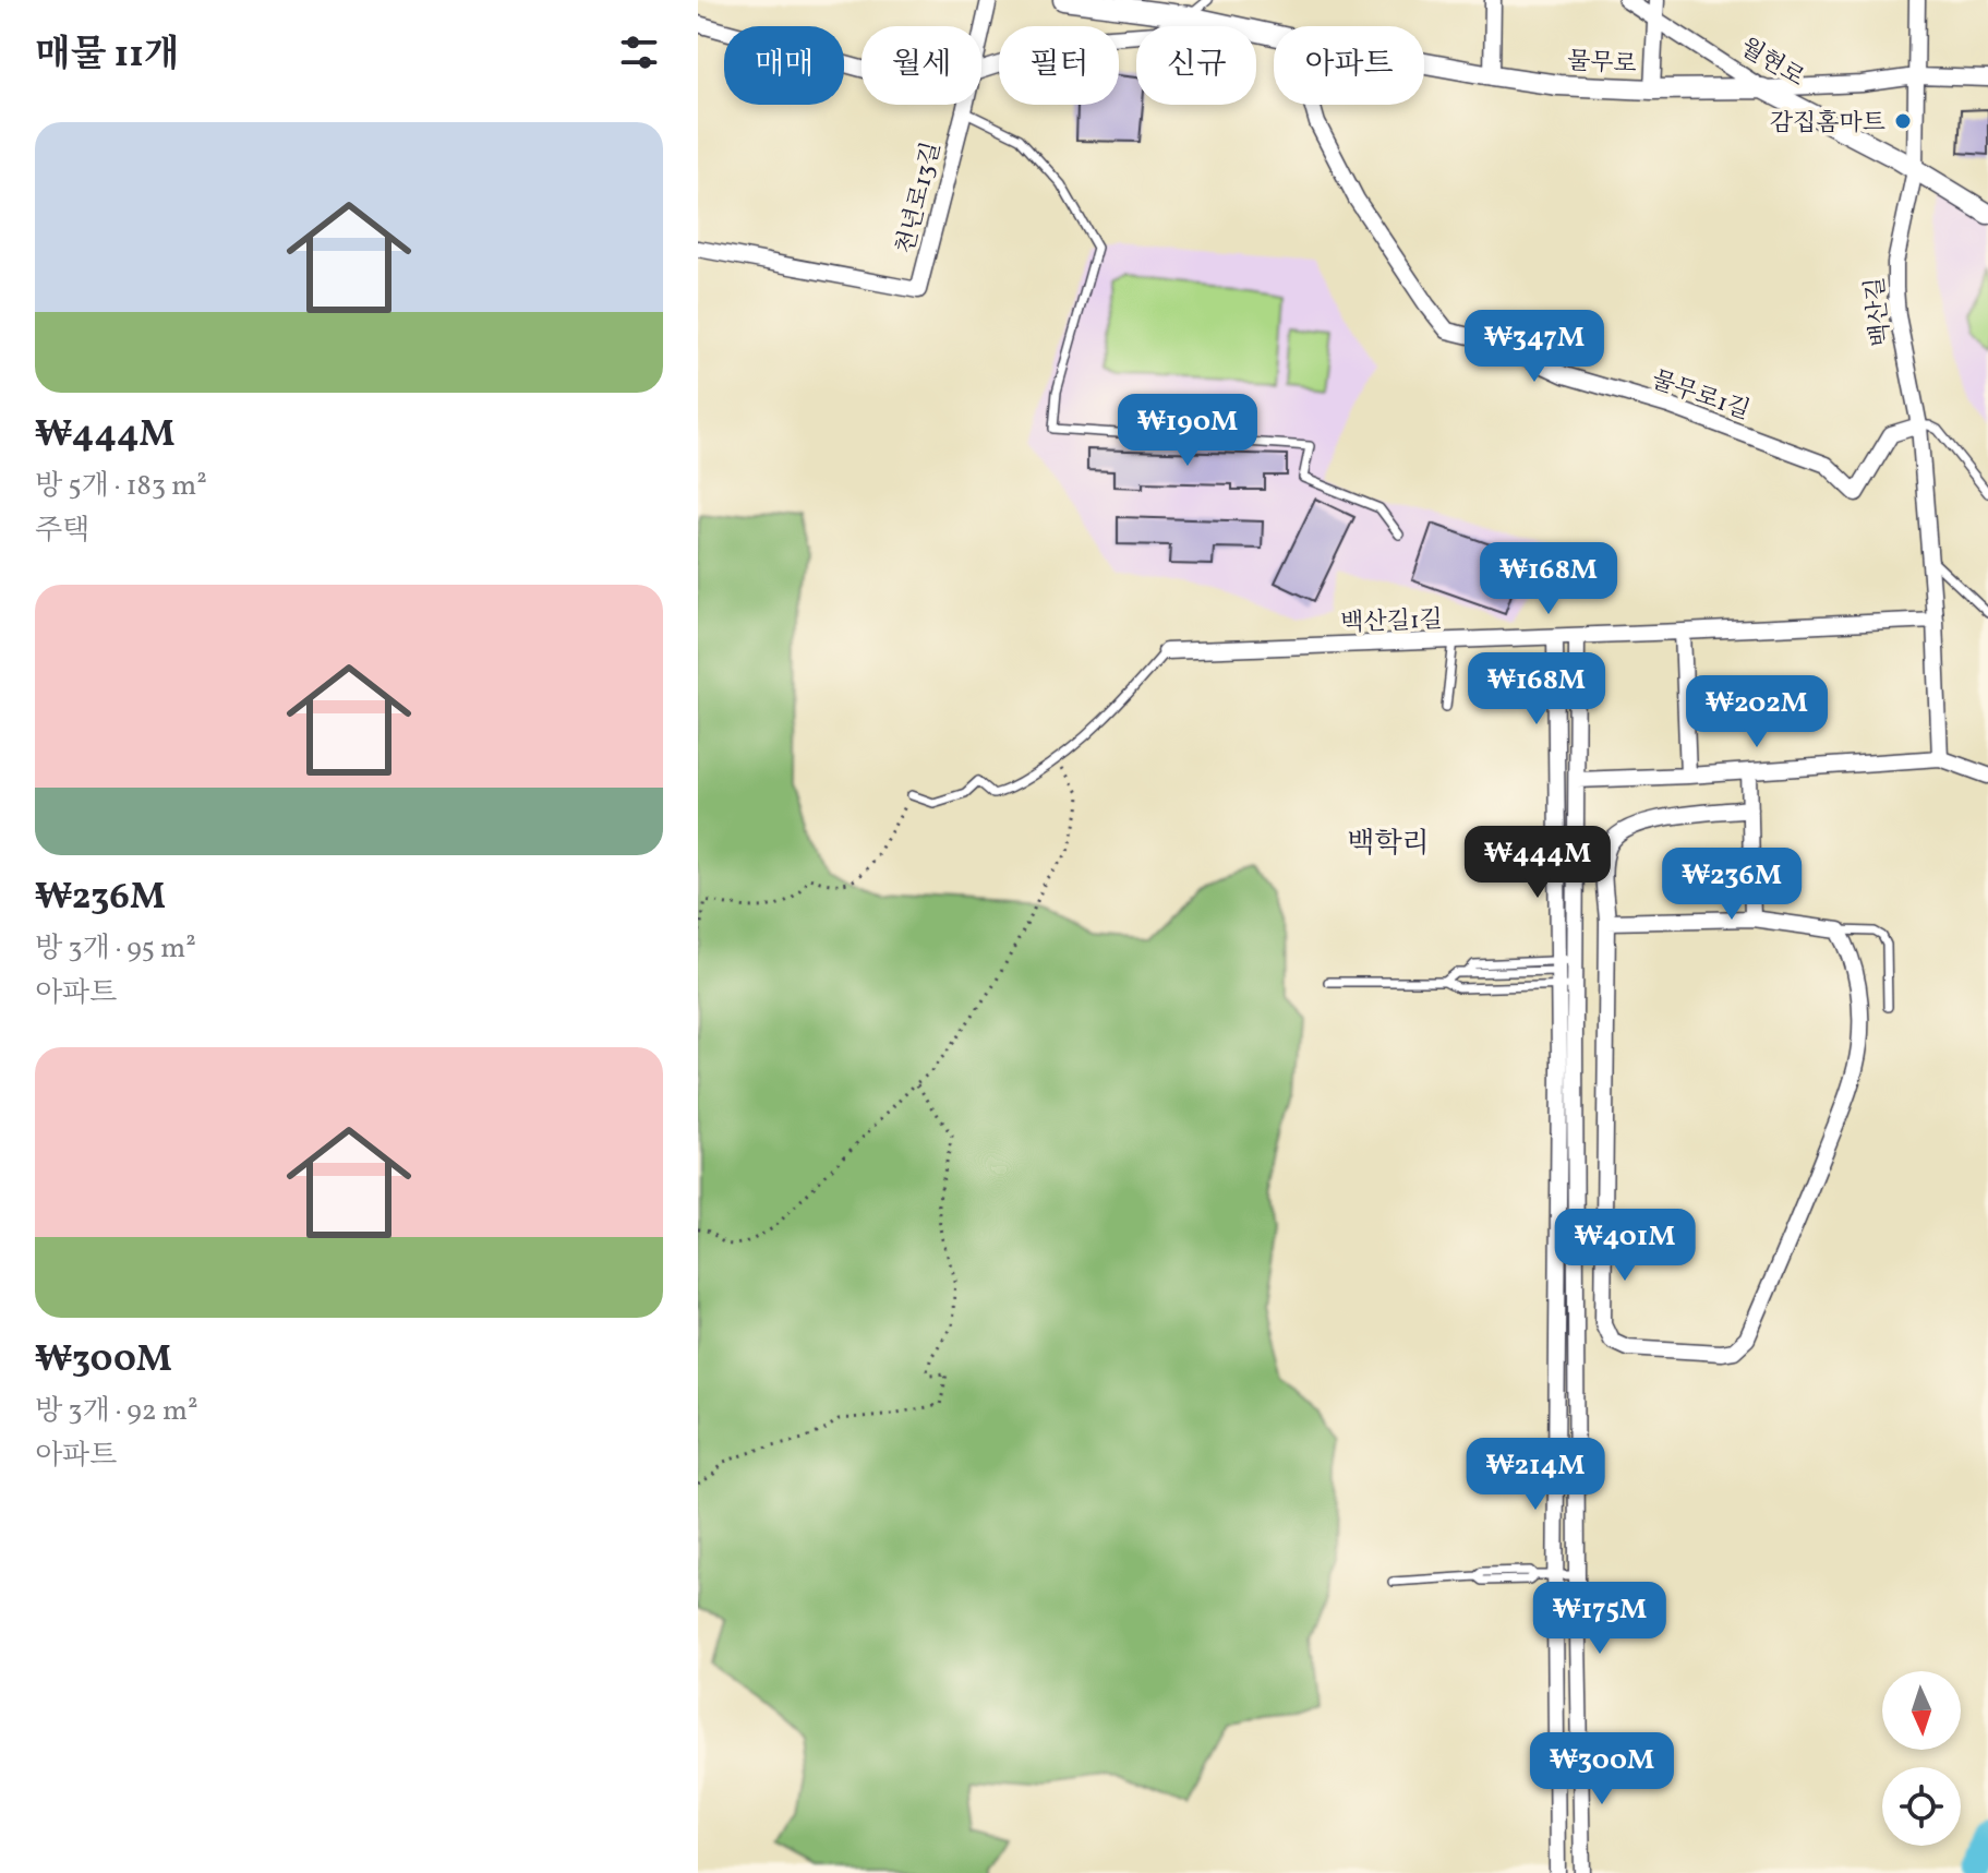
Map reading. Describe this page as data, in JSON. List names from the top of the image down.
{
  "streets": {
    "main road": ["물무로", "월현로"],
    "street": [
      "천년로13길",
      "백산길",
      "물무로1길",
      "백산길1길"
    ]
  },
  "crossings": [
    ["물무로", "월현로"],
    ["물무로", "백산길"],
    ["월현로", "백산길"],
    ["백산길", "물무로1길"],
    ["백산길", "백산길1길"]
  ],
  "districts": ["백학리"],
  "places": ["감집홈마트"],
  "north": "bottom",
  "page": {
    "heading": "매물 11개",
    "chip": [
      "매매",
      "월세",
      "필터",
      "신규",
      "아파트"
    ],
    "list": [
      {
        "name": "₩444M",
        "note": "방 5개 · 183 m² · 주택"
      },
      {
        "name": "₩236M",
        "note": "방 3개 · 95 m² · 아파트"
      },
      {
        "name": "₩300M",
        "note": "방 3개 · 92 m² · 아파트"
      }
    ],
    "price": [
      "₩347M",
      "₩190M",
      "₩168M",
      "₩168M",
      "₩202M",
      "₩444M",
      "₩236M",
      "₩401M",
      "₩214M",
      "₩175M",
      "₩300M"
    ]
  }
}
